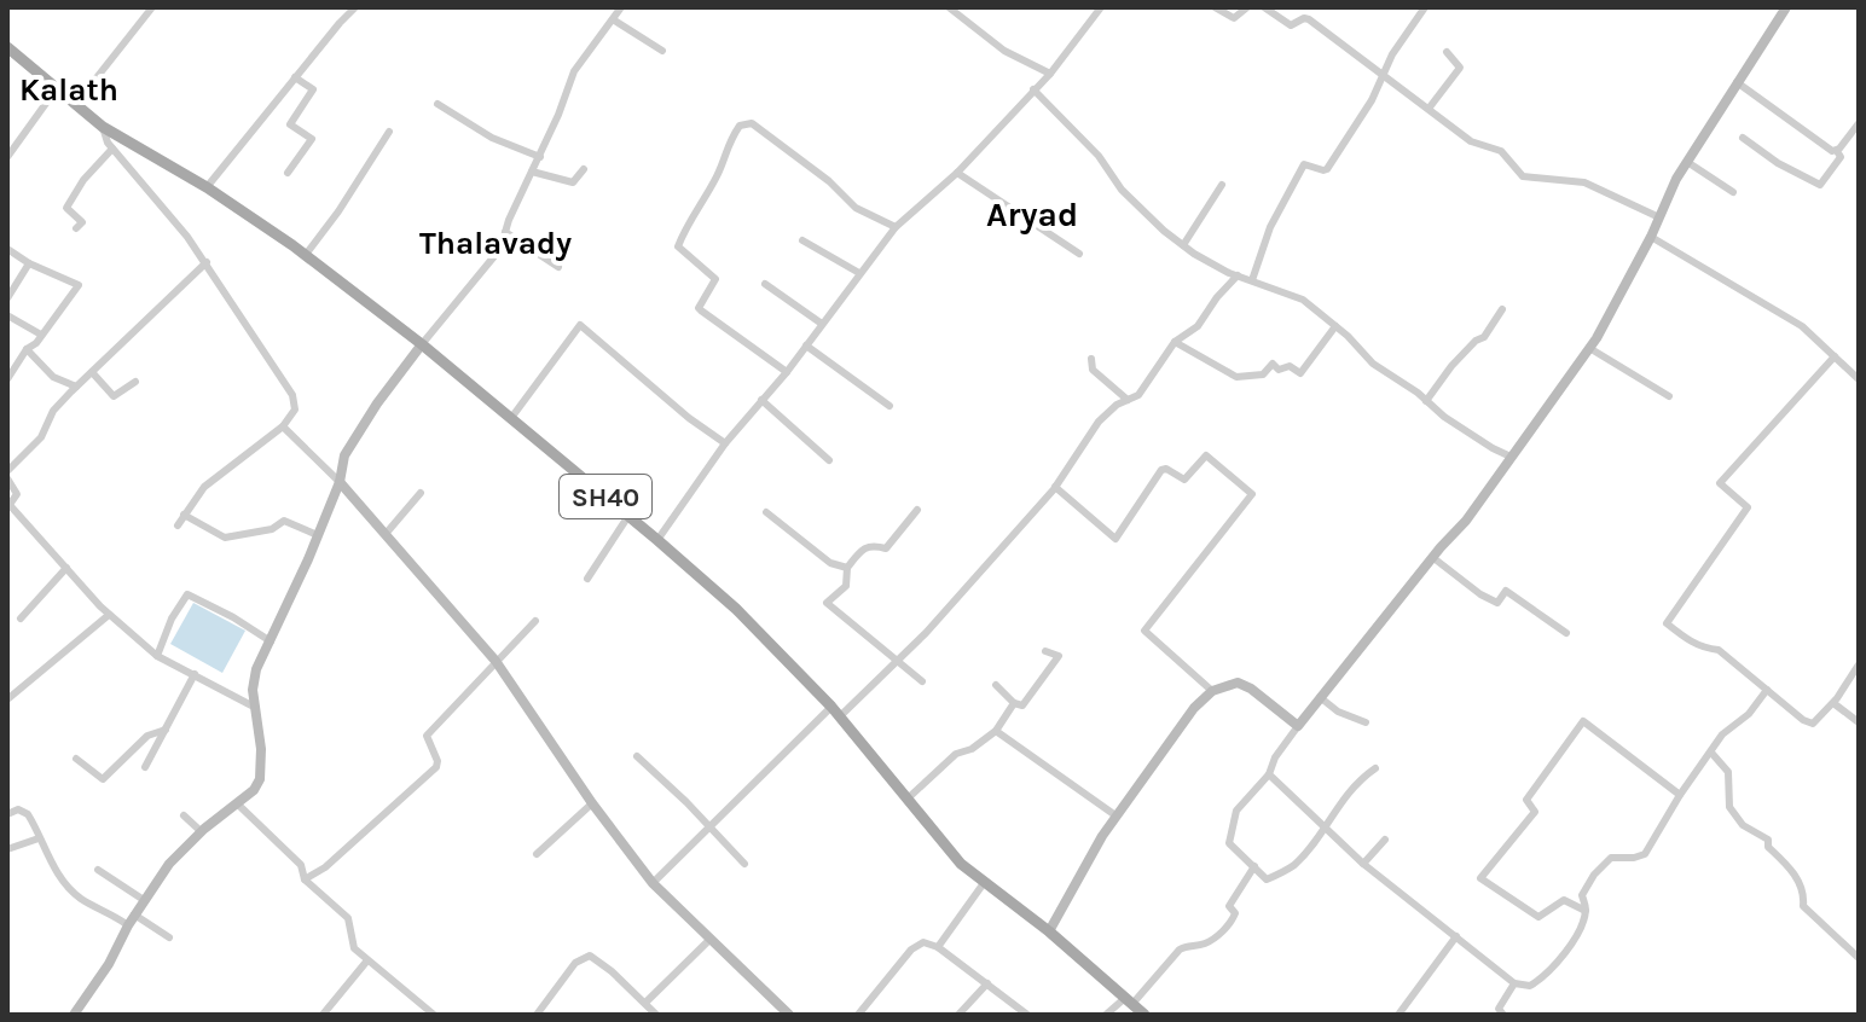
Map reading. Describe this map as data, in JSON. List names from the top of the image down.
{
  "streets": {
    "main road": ["SH40"]
  },
  "districts": ["Kalath", "Aryad", "Thalavady"]
}
